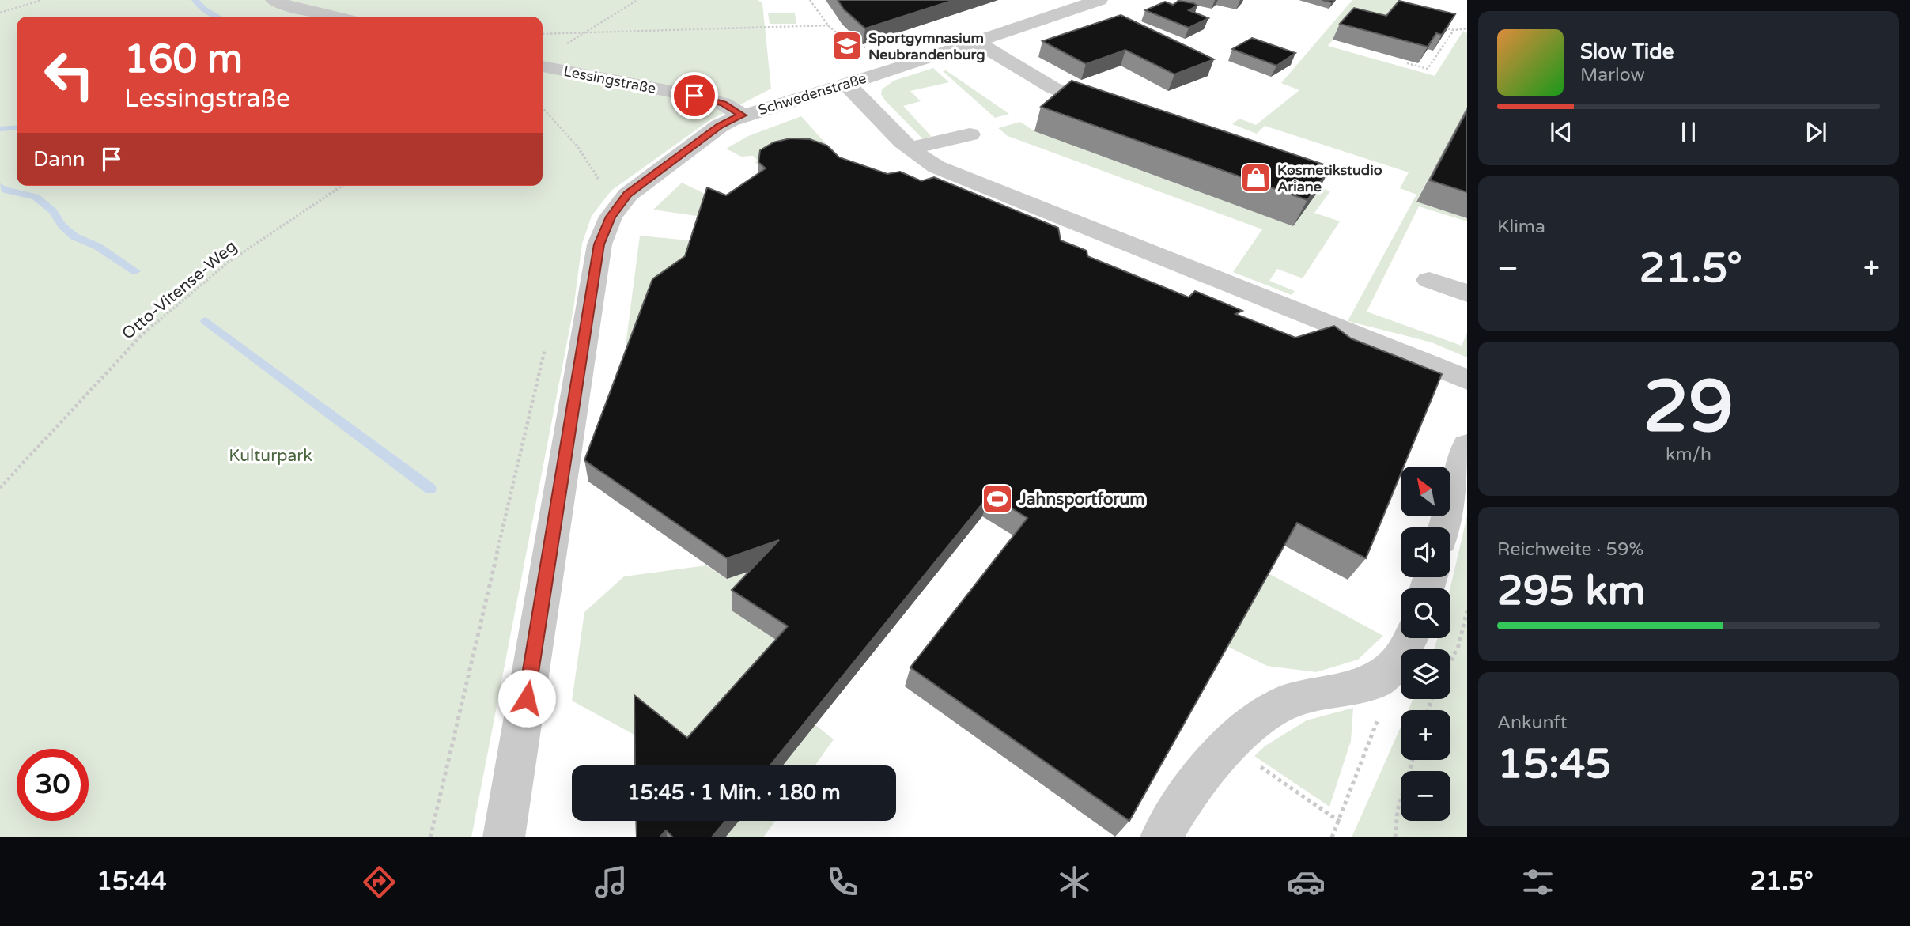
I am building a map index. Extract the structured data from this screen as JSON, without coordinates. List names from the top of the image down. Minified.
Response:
{"streets":{"street":["Lessingstraße","Schwedenstraße"],"path":["Otto-Vitense-Weg"]},"crossings":[["Lessingstraße","Schwedenstraße"]],"parks":["Kulturpark"],"places":{"school or university":["Sportgymnasium Neubrandenburg"],"shop":["Kosmetikstudio Ariane"],"sports":["Jahnsportforum"]},"north":"top left","page":{"turn":["160 m","Lessingstraße"],"song":["Slow Tide","Marlow"],"then":"Dann","tile":["Klima",["29","km/h"],["Reichweite · 59%","295 km"],["Ankunft","15:45"]],"heat":["−","21.5°","+"],"map_buttons":["+","−"],"limit":"30","trip":"15:45 · 1 Min. · 180 m","tabs":["15:44","21.5°"]}}
